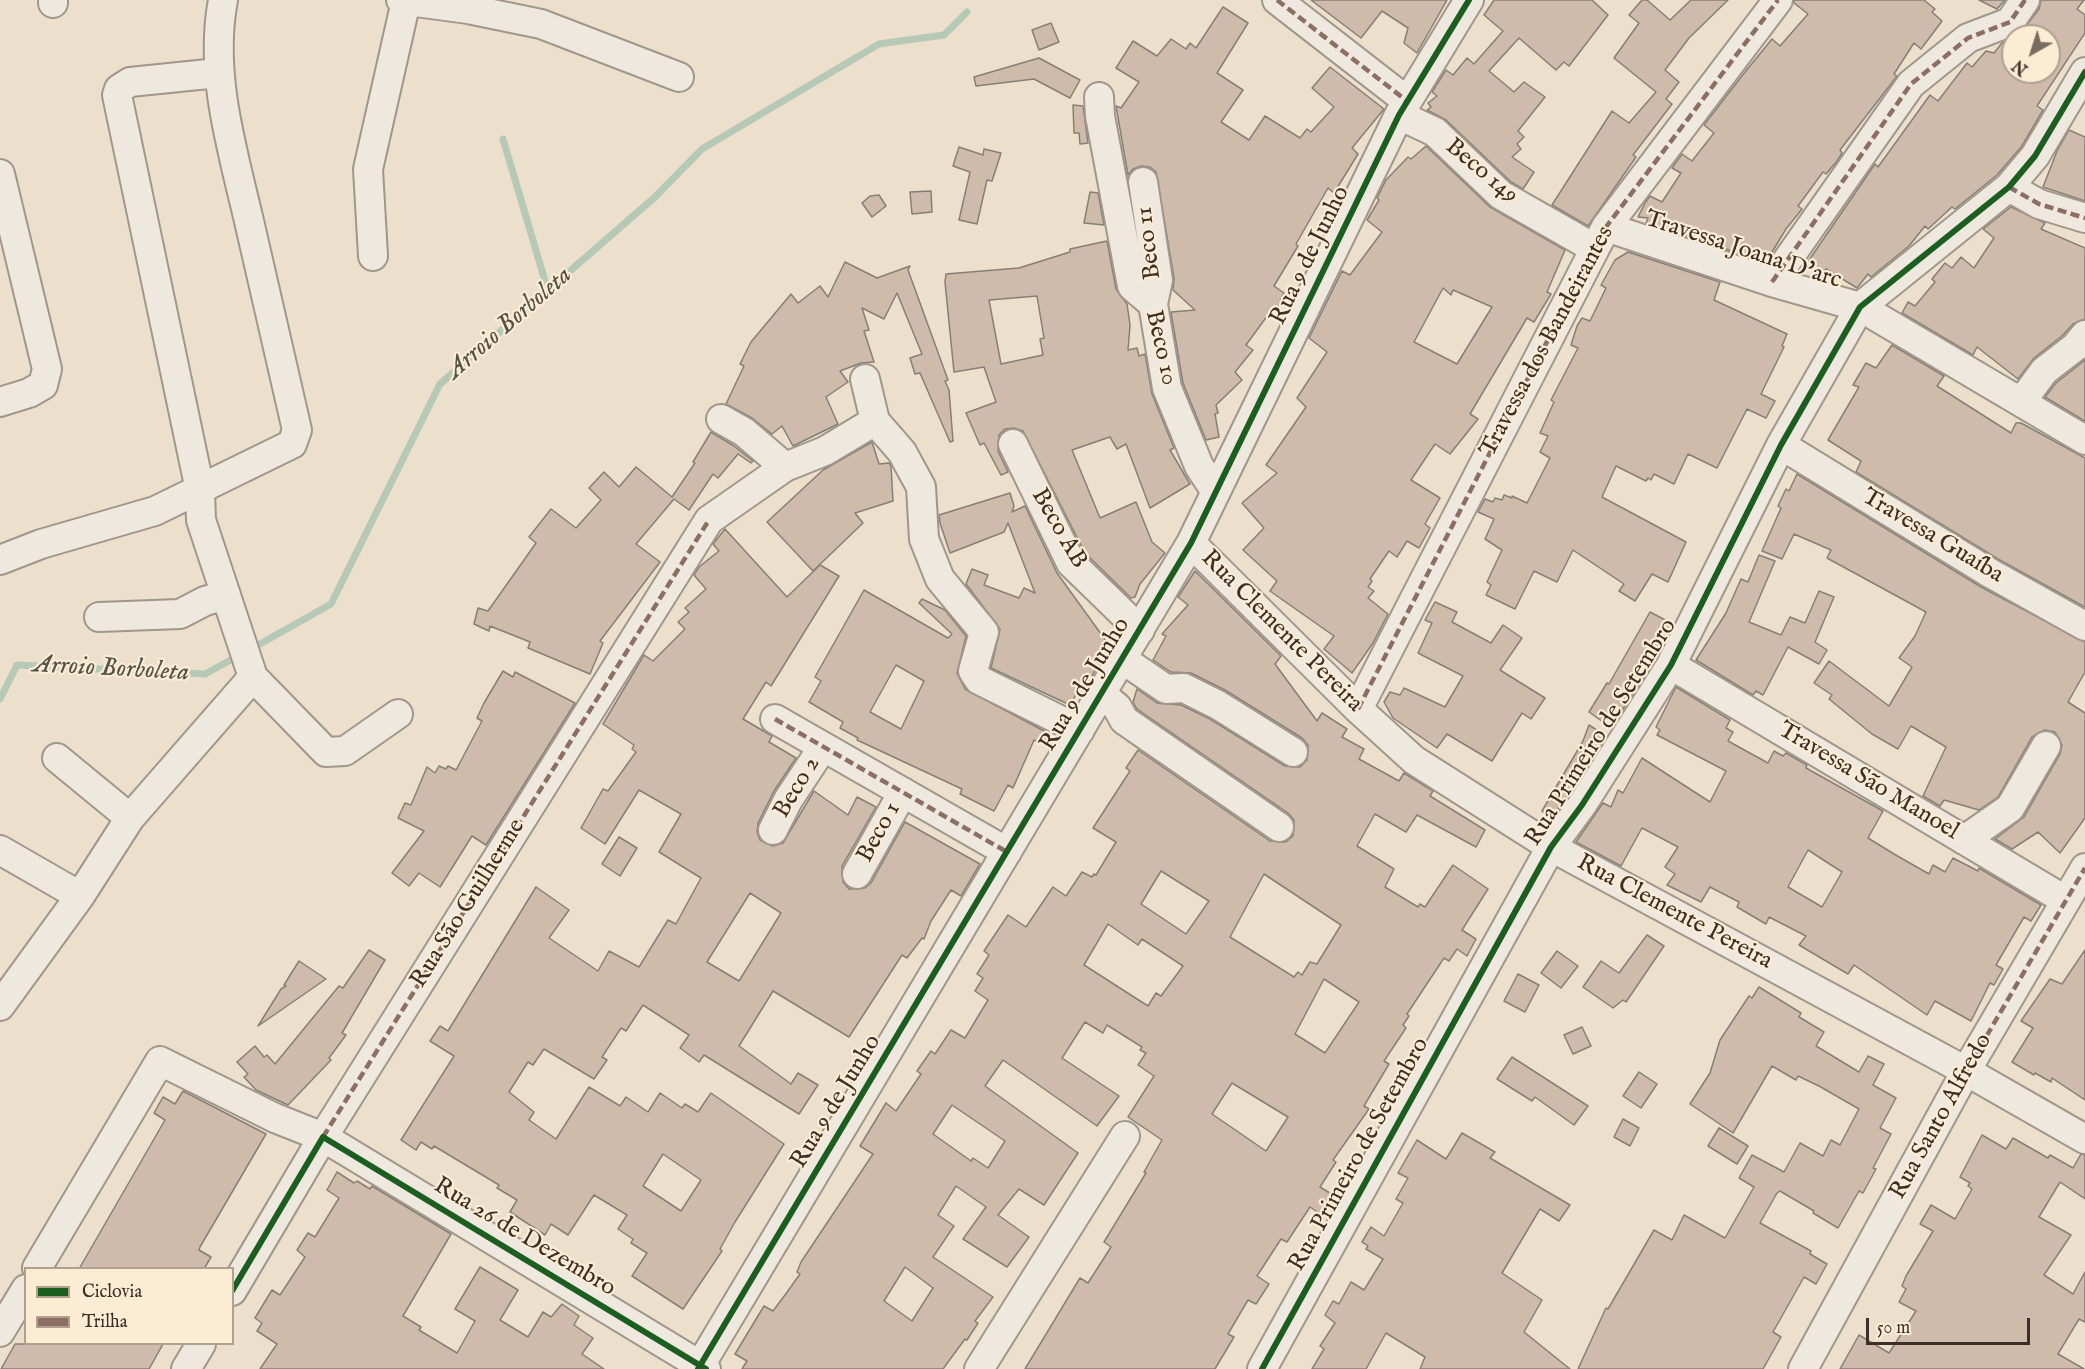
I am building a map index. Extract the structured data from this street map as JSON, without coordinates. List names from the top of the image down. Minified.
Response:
{"streets":{"street":["Beco 149","Beco 11","Travessa Joana D'arc","Rua 9 de Junho","Travessa dos Bandeirantes","Beco 10","Beco AB","Travessa Guaíba","Rua Clemente Pereira","Rua Primeiro de Setembro","Travessa São Manoel","Beco 2","Beco 1","Rua São Guilherme","Rua Santo Alfredo","Rua 26 de Dezembro"]},"crossings":[["Beco 149","Travessa Joana D'arc"],["Beco 149","Rua 9 de Junho"],["Beco 149","Travessa dos Bandeirantes"],["Beco 11","Beco 10"],["Travessa Joana D'arc","Travessa dos Bandeirantes"],["Travessa Joana D'arc","Rua Primeiro de Setembro"],["Rua 9 de Junho","Beco 10"],["Rua 9 de Junho","Beco AB"],["Rua 9 de Junho","Rua Clemente Pereira"],["Rua 9 de Junho","Rua 26 de Dezembro"],["Travessa dos Bandeirantes","Rua Clemente Pereira"],["Travessa Guaíba","Rua Primeiro de Setembro"],["Rua Clemente Pereira","Rua Primeiro de Setembro"],["Rua Clemente Pereira","Rua Santo Alfredo"],["Rua Primeiro de Setembro","Travessa São Manoel"],["Travessa São Manoel","Rua Santo Alfredo"],["Rua São Guilherme","Rua 26 de Dezembro"]],"water":["Arroio Borboleta"],"legend":["Ciclovia","Trilha"],"scale_bar":"50 m","north":"bottom left"}
